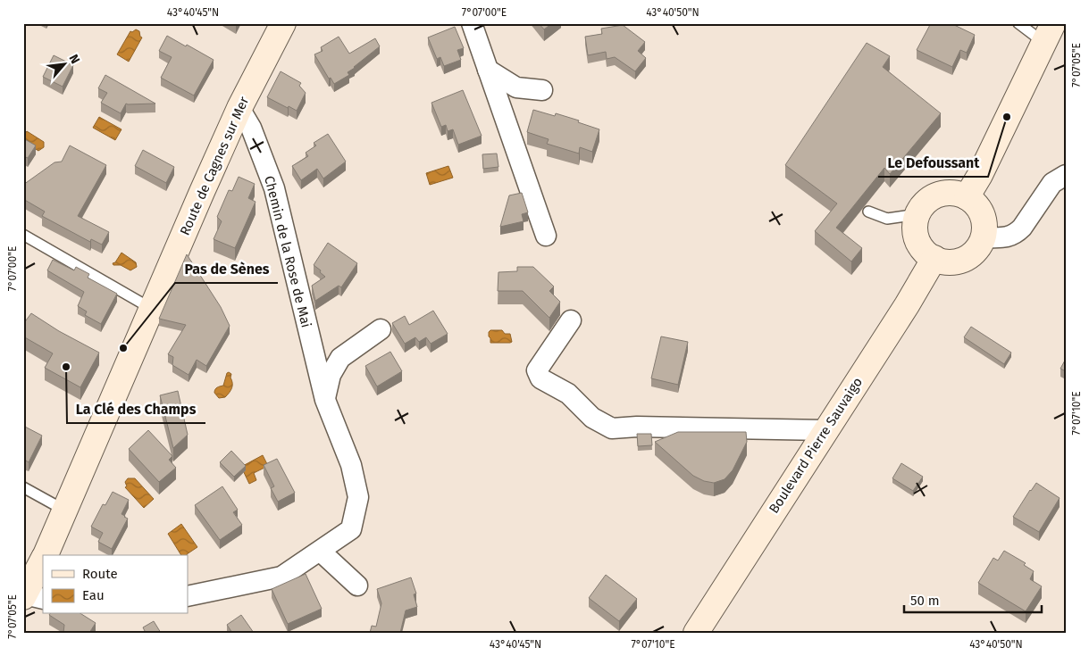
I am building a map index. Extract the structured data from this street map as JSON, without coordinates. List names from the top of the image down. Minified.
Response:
{"streets":{"main road":["Route de Cagnes sur Mer","Boulevard Pierre Sauvaigo"],"street":["Chemin de la Rose de Mai"]},"crossings":[["Route de Cagnes sur Mer","Chemin de la Rose de Mai"]],"places":["Le Defoussant","Pas de Sènes","La Clé des Champs"],"legend":["Route","Eau"],"scale_bar":"50 m","north":"top right","coordinates":["43°40'45\"N","7°07'00\"E","43°40'50\"N","7°07'05\"E","7°07'10\"E"]}
